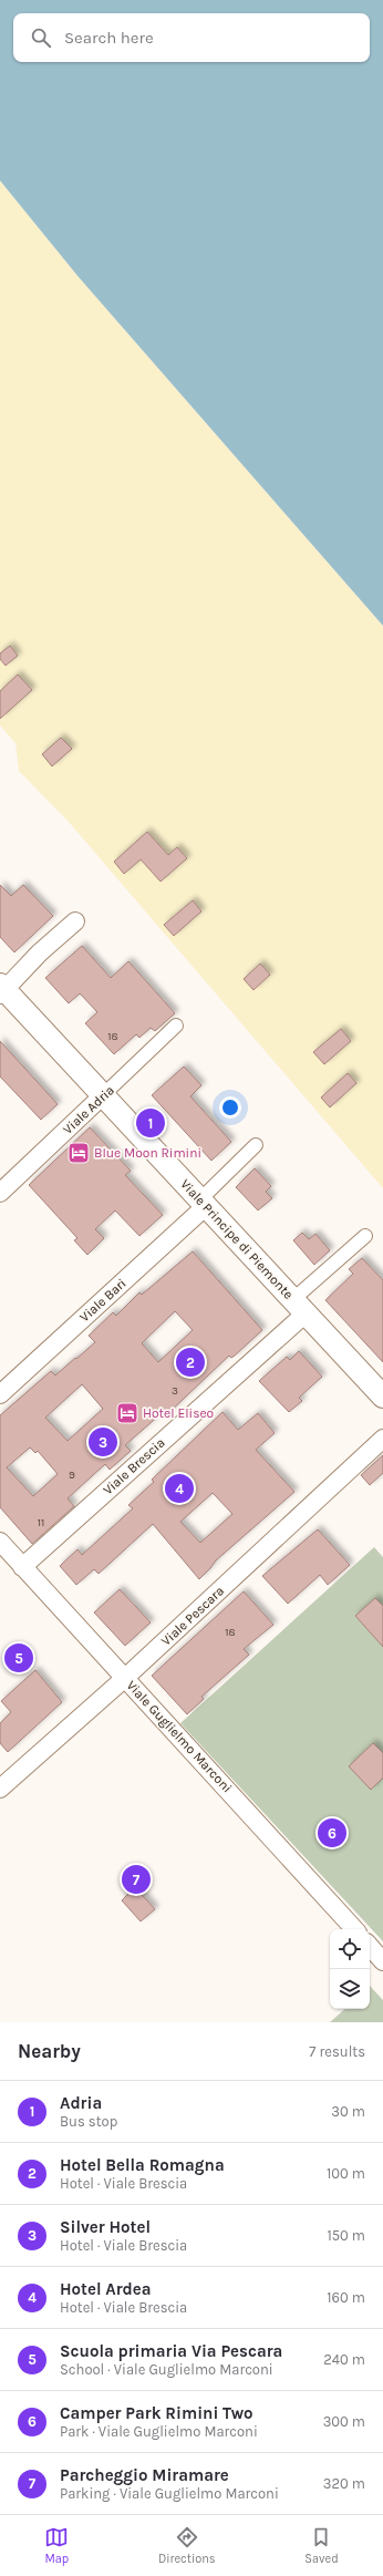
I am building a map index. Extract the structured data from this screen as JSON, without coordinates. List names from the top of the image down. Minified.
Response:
{"streets":{"street":["Viale Adria","Viale Principe di Piemonte","Viale Bari","Viale Brescia","Viale Pescara","Viale Guglielmo Marconi"]},"crossings":[["Viale Adria","Viale Principe di Piemonte"],["Viale Principe di Piemonte","Viale Bari"],["Viale Principe di Piemonte","Viale Brescia"],["Viale Brescia","Viale Guglielmo Marconi"],["Viale Pescara","Viale Guglielmo Marconi"]],"places":{"hotel":["Blue Moon Rimini","Hotel Eliseo"]},"house_numbers":["18","3","9","11","18"],"page":{"search":"Search here","pins":["1","2","3","4","5","6","7"],"heading":["Nearby","7 results"],"list":[{"mark":"1","name":"Adria","note":"Bus stop","value":"30 m"},{"mark":"2","name":"Hotel Bella Romagna","note":"Hotel · Viale Brescia","value":"100 m"},{"mark":"3","name":"Silver Hotel","note":"Hotel · Viale Brescia","value":"150 m"},{"mark":"4","name":"Hotel Ardea","note":"Hotel · Viale Brescia","value":"160 m"},{"mark":"5","name":"Scuola primaria Via Pescara","note":"School · Viale Guglielmo Marconi","value":"240 m"},{"mark":"6","name":"Camper Park Rimini Two","note":"Park · Viale Guglielmo Marconi","value":"300 m"},{"mark":"7","name":"Parcheggio Miramare","note":"Parking · Viale Guglielmo Marconi","value":"320 m"}],"nav":["Map","Directions","Saved"]}}
